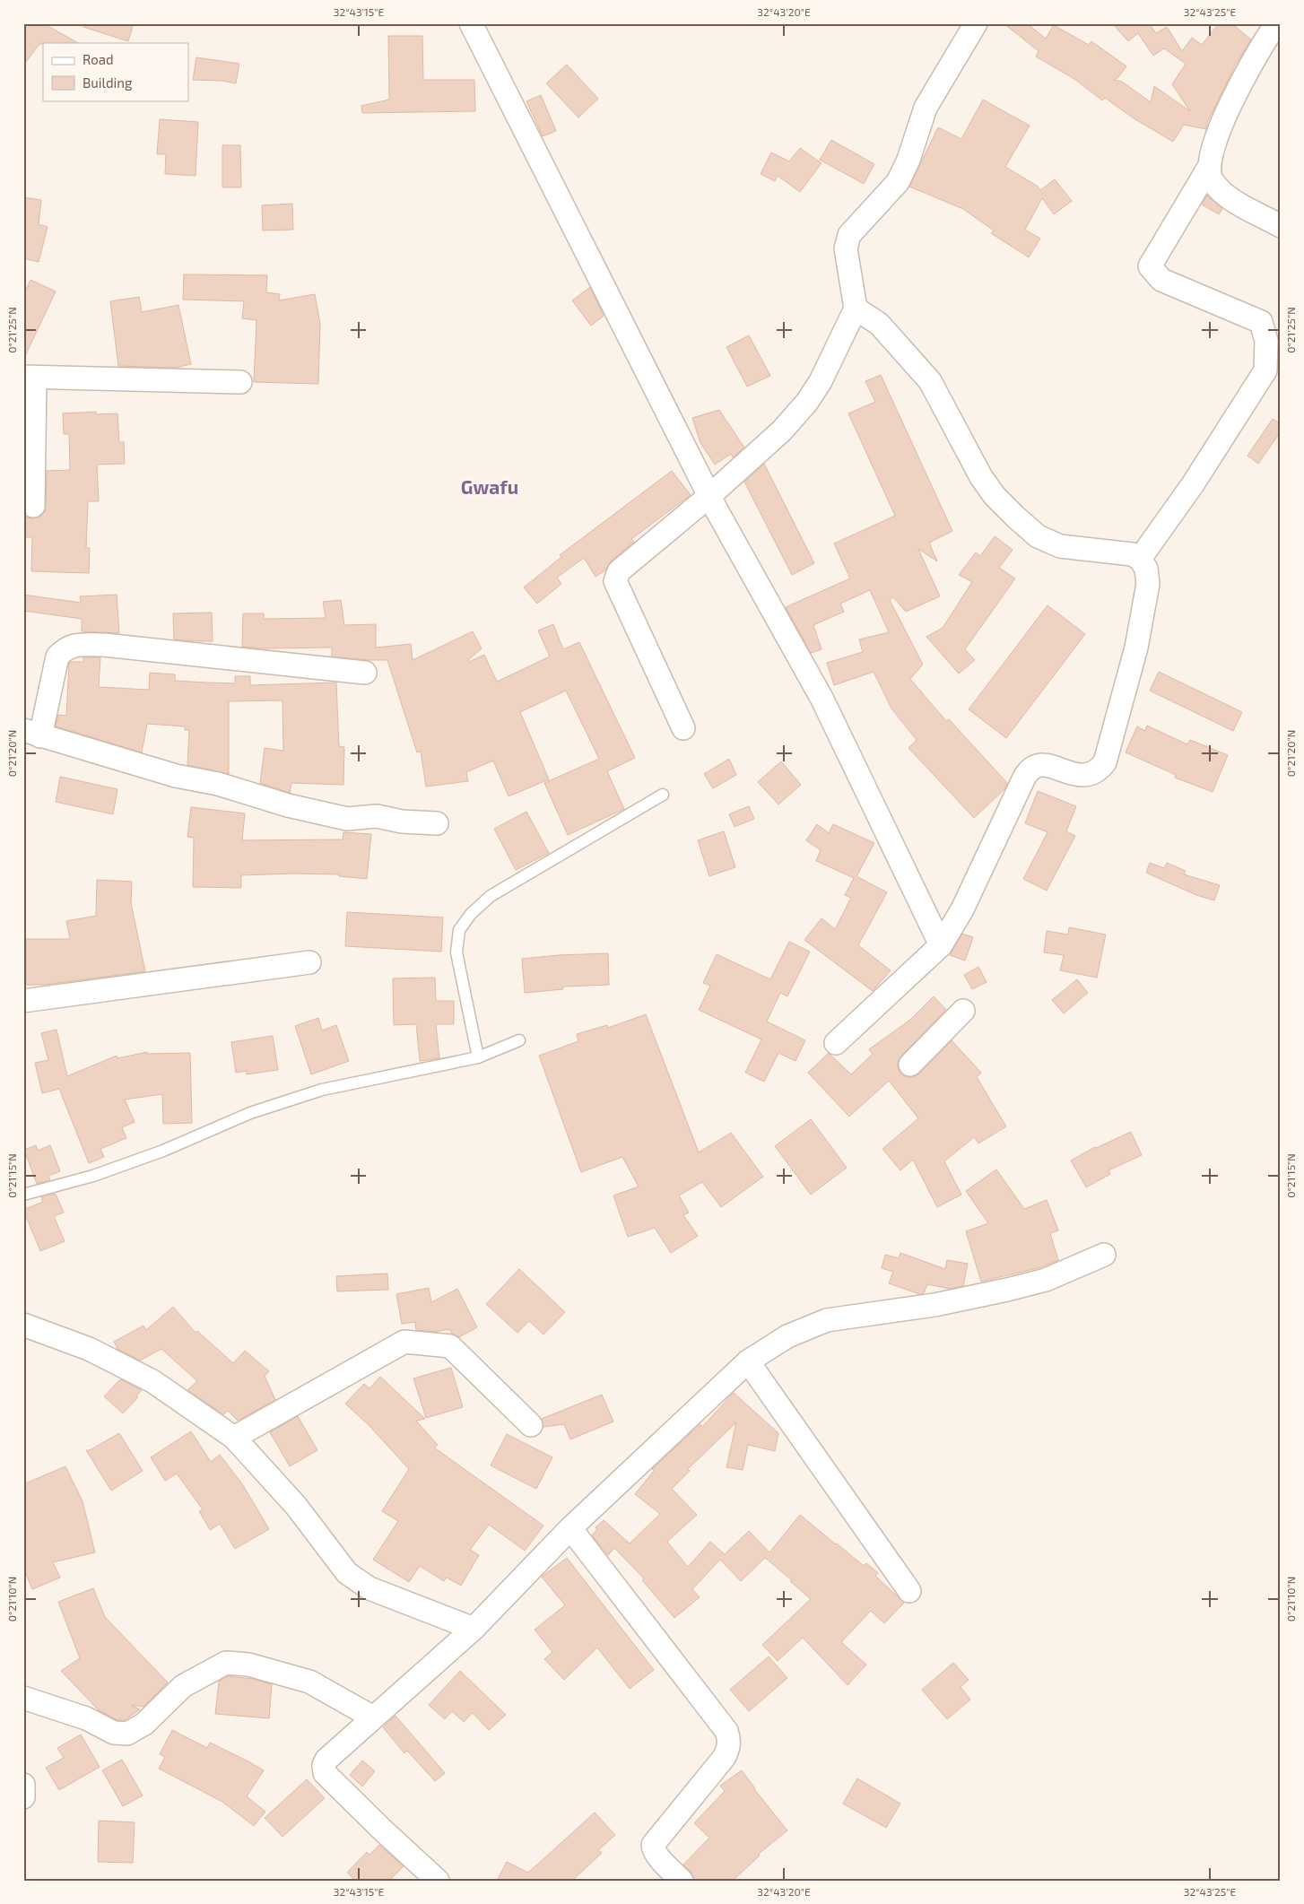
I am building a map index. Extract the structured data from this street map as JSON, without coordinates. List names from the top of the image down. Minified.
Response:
{"districts":["Gwafu"],"legend":["Road","Building"],"coordinates":["32°43'15\"E","32°43'20\"E","32°43'25\"E","0°21'25\"N","0°21'20\"N","0°21'15\"N","0°21'10\"N"]}
